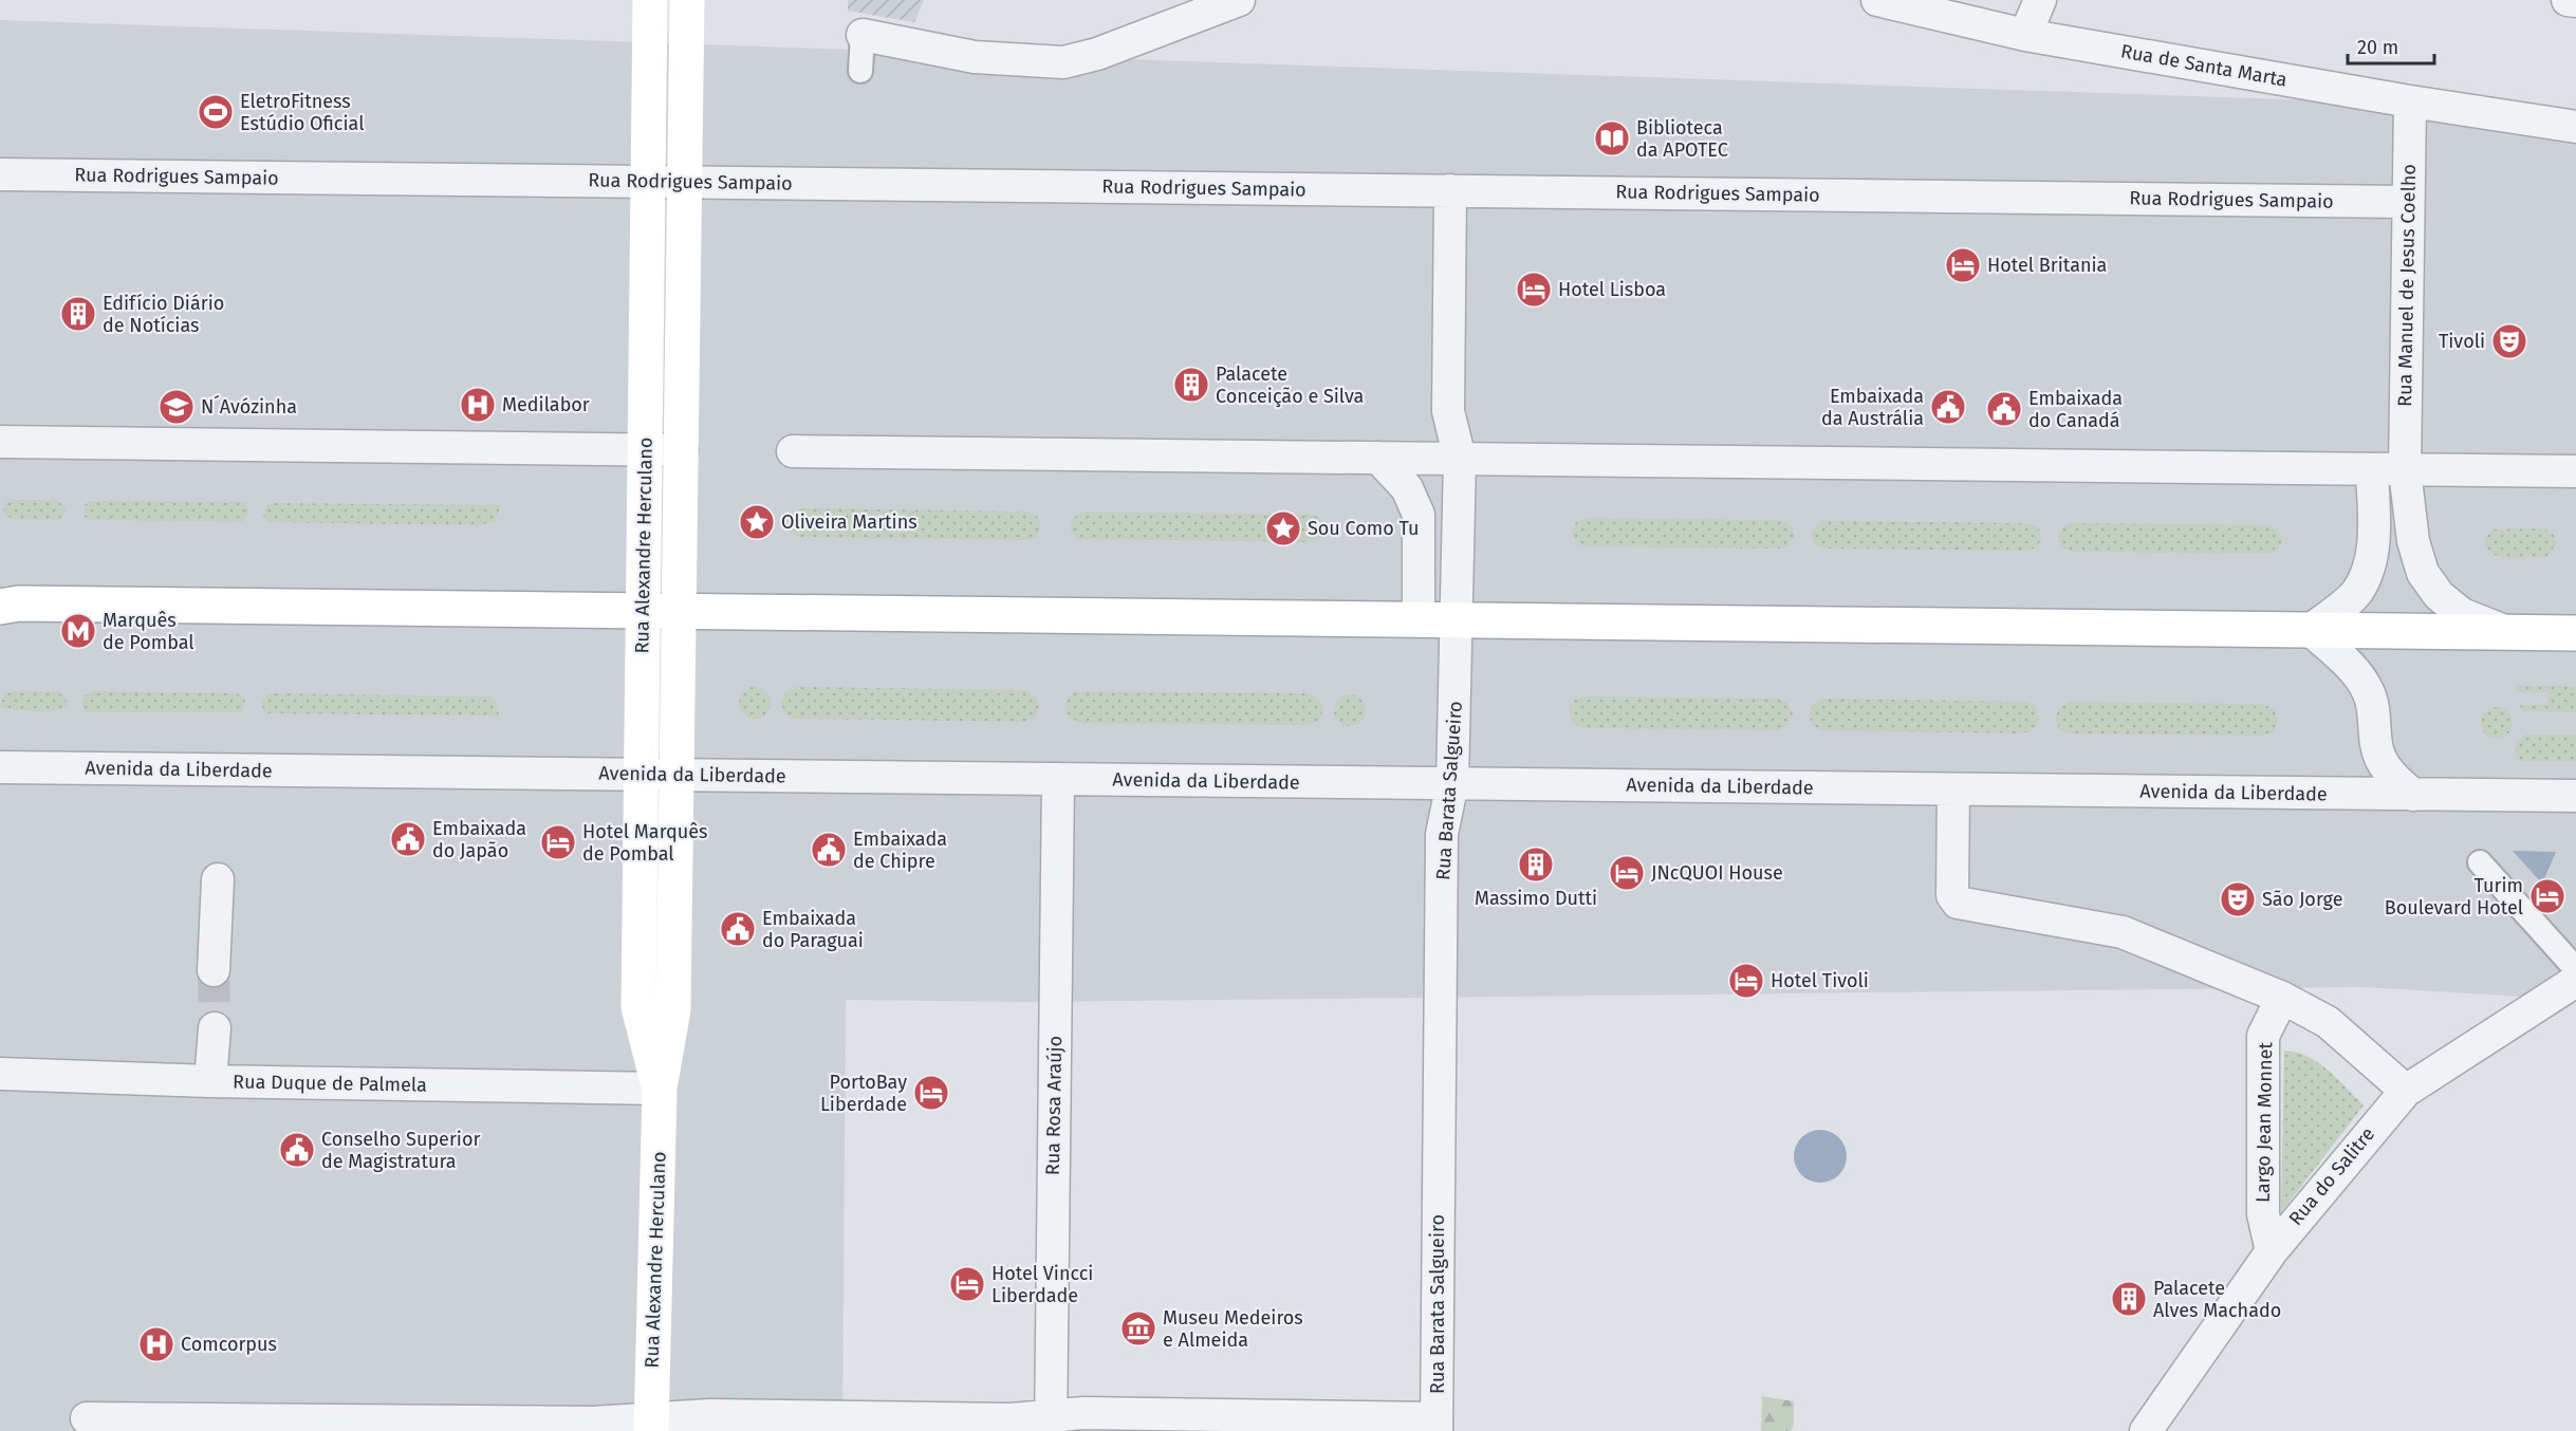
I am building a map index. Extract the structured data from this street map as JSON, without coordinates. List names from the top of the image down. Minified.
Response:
{"streets":{"main road":["Rua Alexandre Herculano"],"street":["Rua de Santa Marta","Rua Rodrigues Sampaio","Rua Manuel de Jesus Coelho","Avenida da Liberdade","Rua Barata Salgueiro","Rua Duque de Palmela","Rua Rosa Araújo","Largo Jean Monnet","Rua do Salitre"]},"crossings":[["Rua de Santa Marta","Rua Manuel de Jesus Coelho"],["Rua Rodrigues Sampaio","Rua Manuel de Jesus Coelho"],["Rua Rodrigues Sampaio","Rua Alexandre Herculano"],["Rua Rodrigues Sampaio","Rua Barata Salgueiro"],["Rua Alexandre Herculano","Avenida da Liberdade"],["Rua Alexandre Herculano","Rua Duque de Palmela"],["Avenida da Liberdade","Rua Barata Salgueiro"],["Avenida da Liberdade","Rua Rosa Araújo"],["Largo Jean Monnet","Rua do Salitre"]],"places":{"sports":["EletroFitness Estúdio Oficial"],"library":["Biblioteca da APOTEC"],"hotel":["Hotel Britania","Hotel Lisboa","Hotel Marquês de Pombal","JNcQUOI House","Turim Boulevard Hotel","Hotel Tivoli","PortoBay Liberdade","Hotel Vincci Liberdade"],"building":["Edifício Diário de Notícias","Palacete Conceição e Silva","Massimo Dutti","Palacete Alves Machado"],"theatre":["Tivoli","São Jorge"],"hospital":["Medilabor","Comcorpus"],"school or university":["N´Avózinha"],"public building":["Embaixada da Austrália","Embaixada do Canadá","Embaixada do Japão","Embaixada de Chipre","Embaixada do Paraguai","Conselho Superior de Magistratura"],"place":["Oliveira Martins","Sou Como Tu"],"metro station":["Marquês de Pombal"],"museum":["Museu Medeiros e Almeida"]},"scale_bar":"20 m"}
